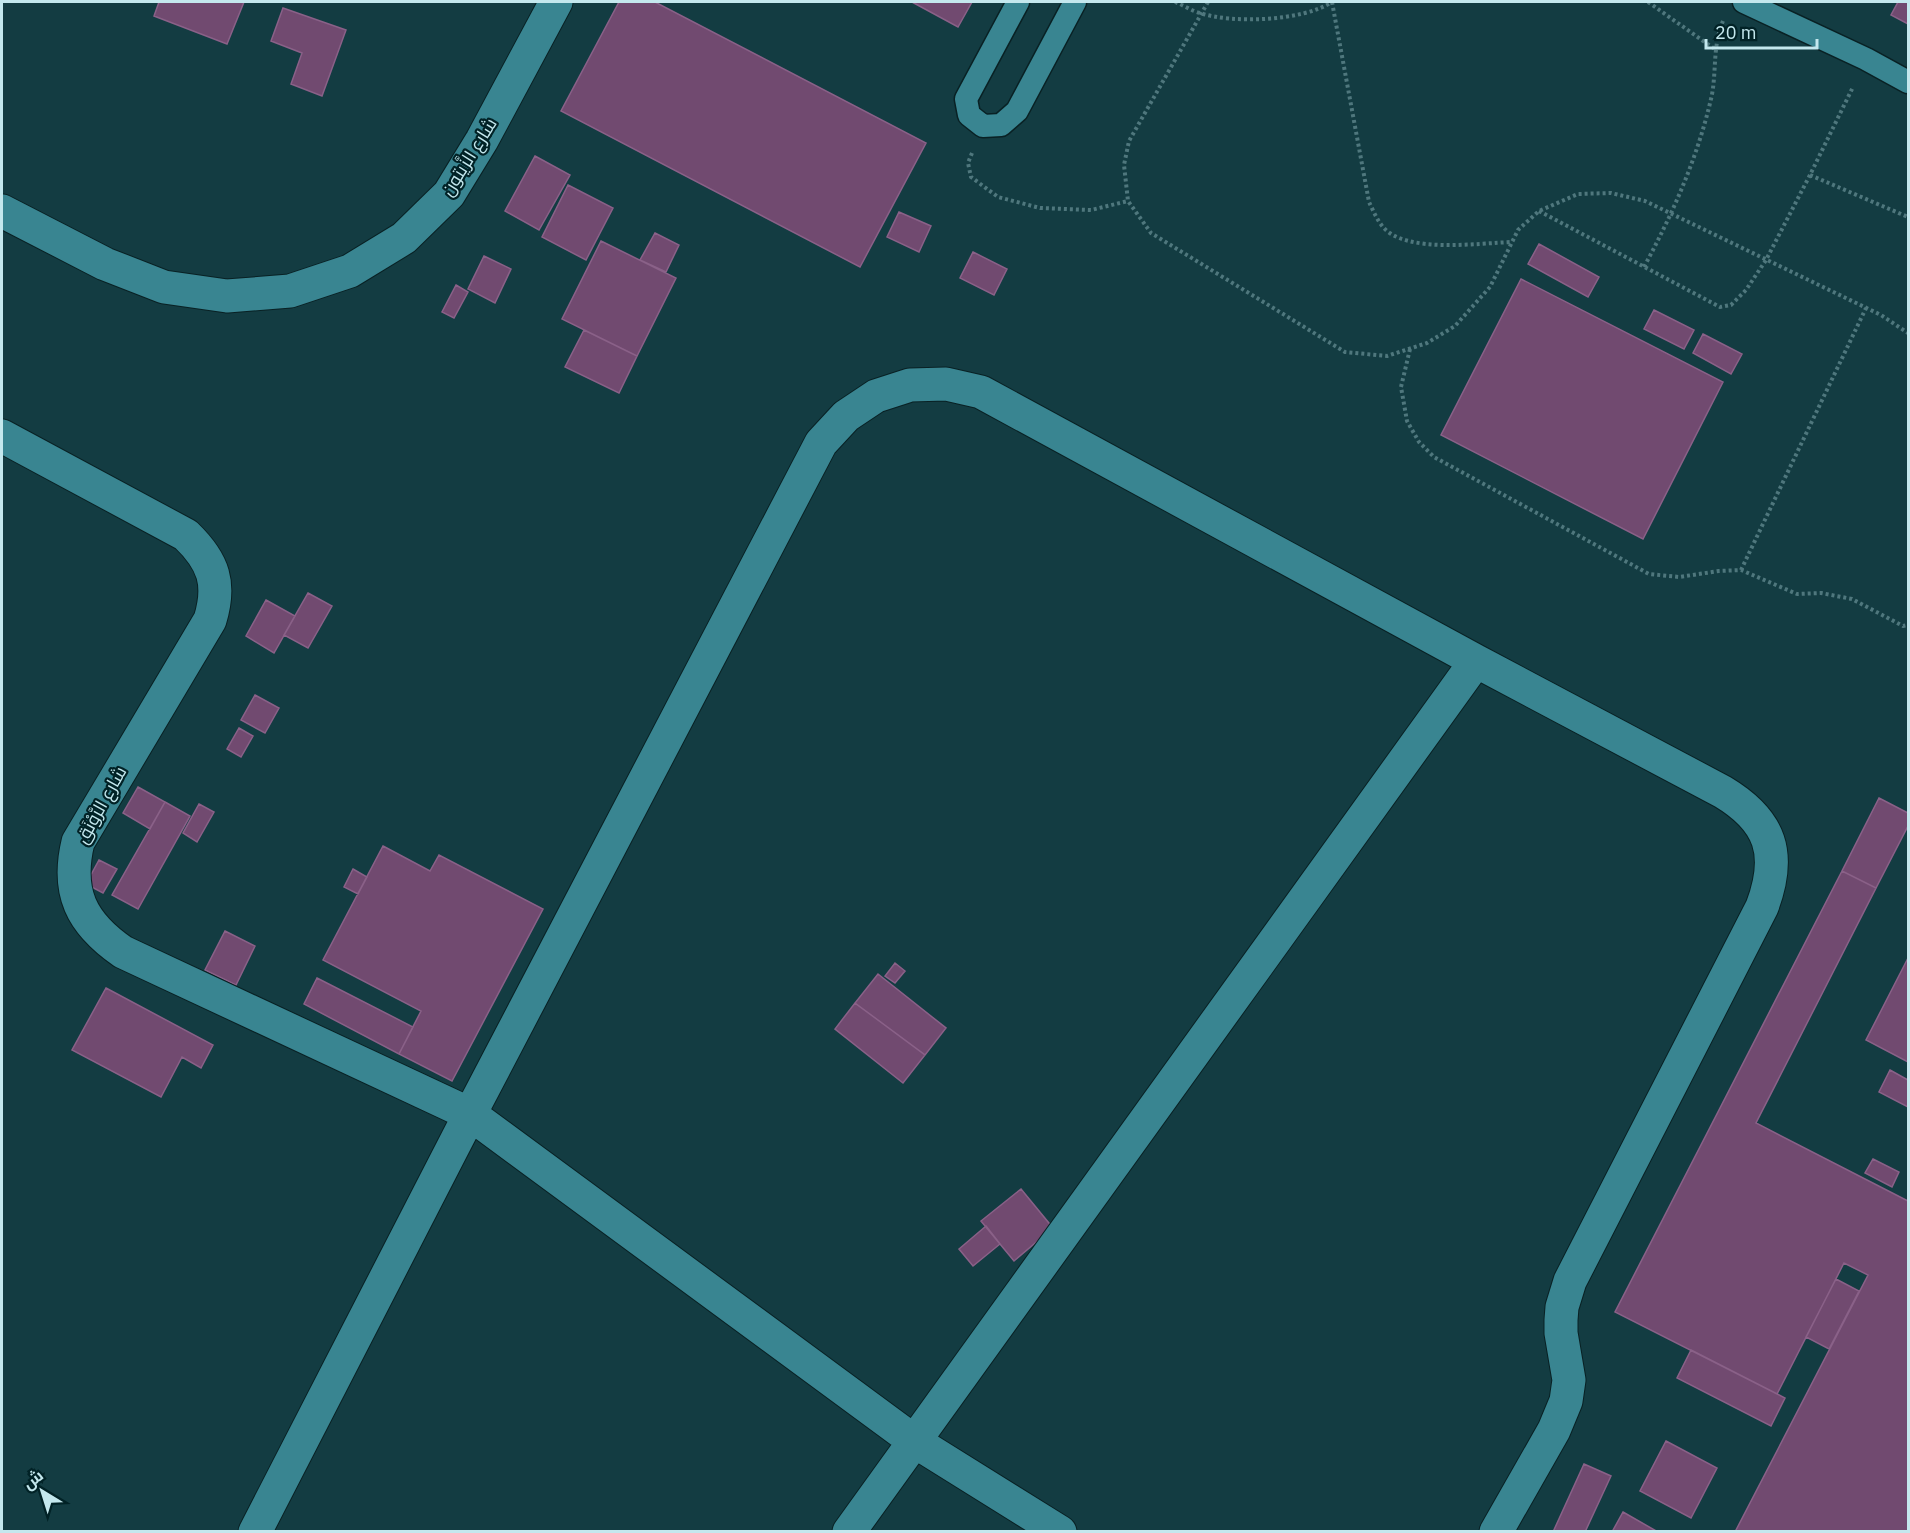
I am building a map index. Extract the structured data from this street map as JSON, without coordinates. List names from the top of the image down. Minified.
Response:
{"streets":{"street":["شارع الزَّيتون","شارع الرَّوْنَق"]},"scale_bar":"20 m","north":"top left"}
